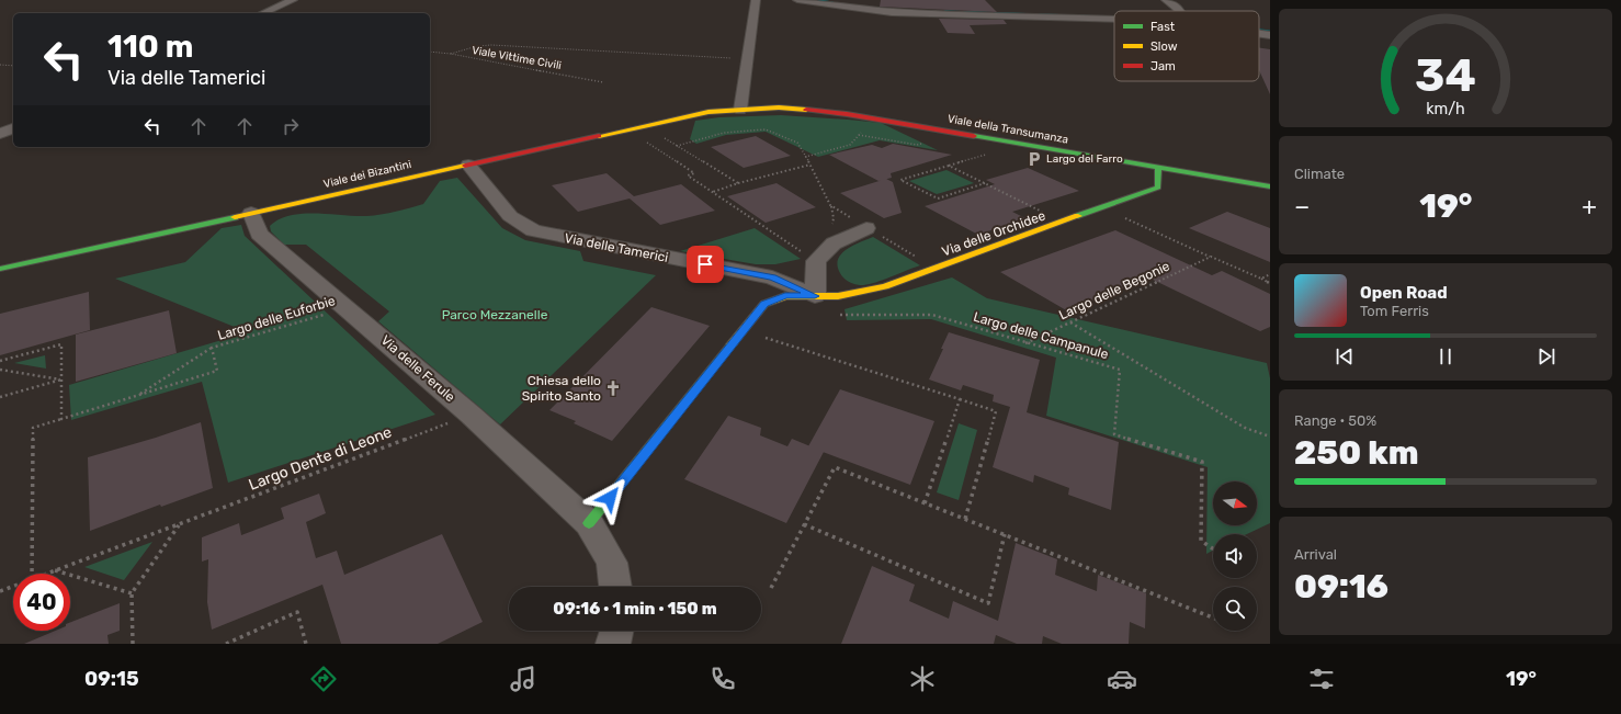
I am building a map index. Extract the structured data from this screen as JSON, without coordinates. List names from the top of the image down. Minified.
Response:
{"streets":{"street":["Viale della Transumanza","Viale dei Bizantini","Via delle Orchidee","Via delle Tamerici","Via delle Ferule"],"path":["Viale Vittime Civili","Largo delle Begonie","Largo delle Euforbie","Largo delle Campanule","Largo Dente di Leone"]},"crossings":[["Viale della Transumanza","Viale dei Bizantini"],["Viale della Transumanza","Via delle Orchidee"],["Viale dei Bizantini","Via delle Tamerici"],["Viale dei Bizantini","Via delle Ferule"],["Via delle Orchidee","Via delle Tamerici"],["Via delle Orchidee","Largo delle Begonie"],["Via delle Orchidee","Via delle Ferule"],["Largo delle Begonie","Largo delle Campanule"],["Largo delle Euforbie","Via delle Ferule"],["Via delle Ferule","Largo Dente di Leone"]],"parks":["Parco Mezzanelle"],"places":{"parking":["Largo del Farro"],"church":["Chiesa dello Spirito Santo"]},"legend":["Fast","Slow","Jam"],"north":"right","page":{"turn":["110 m","Via delle Tamerici"],"tile":["Climate",["Range · 50%","250 km"],["Arrival","09:16"]],"heat":["−","19°","+"],"song":["Open Road","Tom Ferris"],"limit":"40","trip":"09:16 · 1 min · 150 m","tabs":["09:15","19°"],"gauge":["34","km/h"]}}
